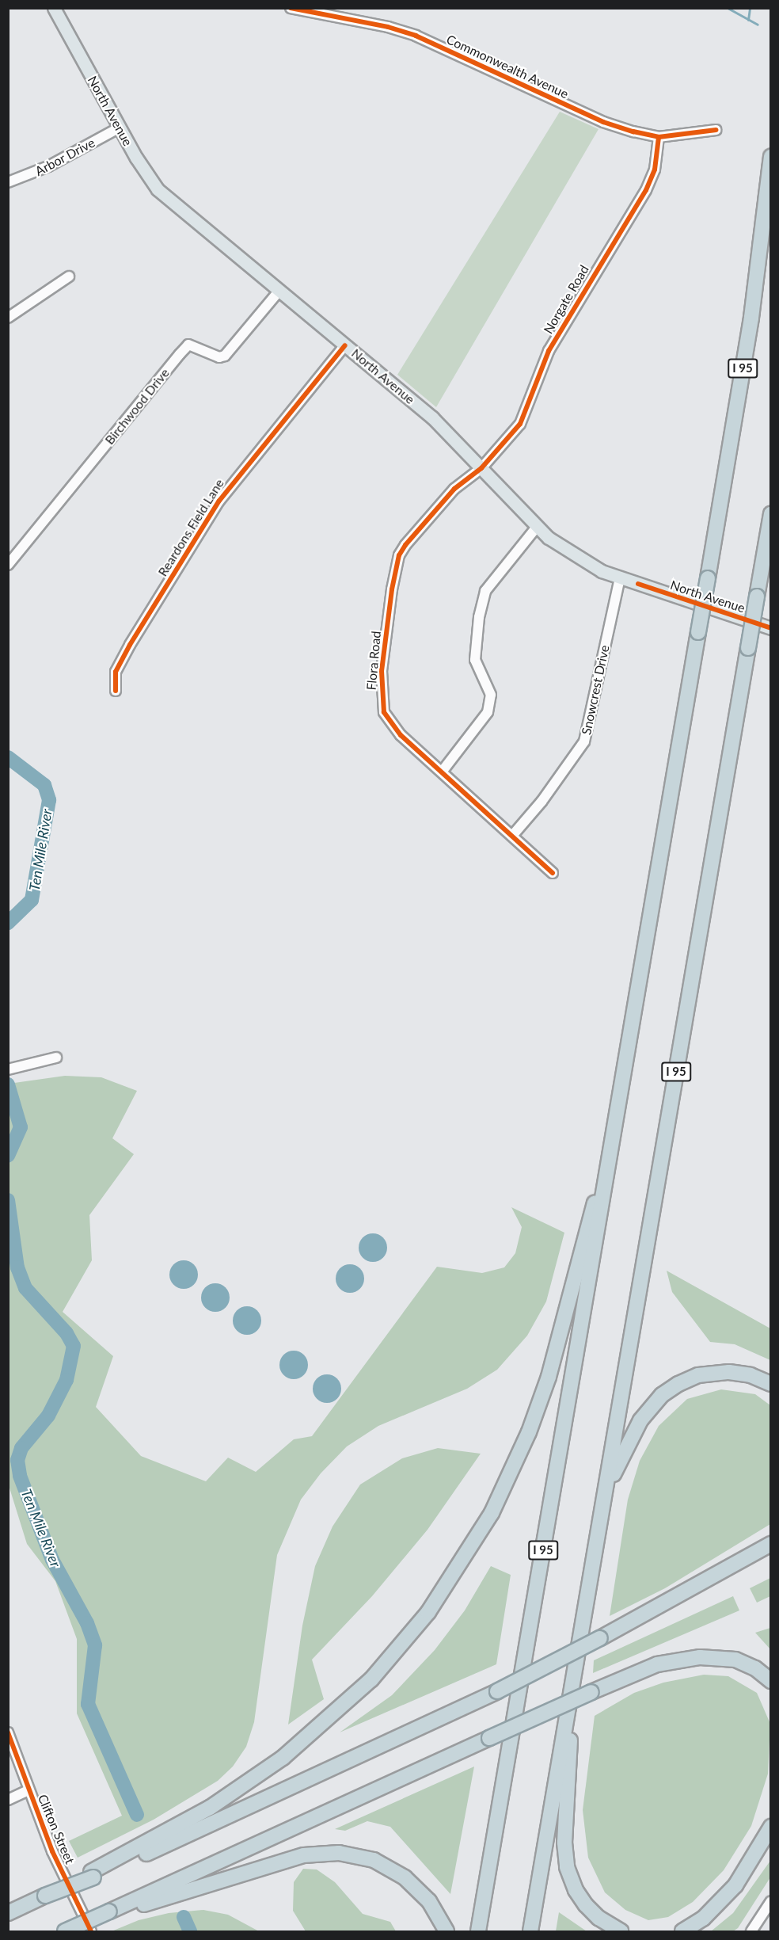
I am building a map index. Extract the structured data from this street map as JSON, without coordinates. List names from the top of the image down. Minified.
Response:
{"streets":{"highway":["I 95"],"main road":["North Avenue"],"street":["Commonwealth Avenue","Arbor Drive","Norgate Road","Birchwood Drive","Reardons Field Lane","Flora Road","Snowcrest Drive","Clifton Street"]},"crossings":[["Commonwealth Avenue","Norgate Road"],["North Avenue","Arbor Drive"],["North Avenue","Norgate Road"],["North Avenue","Birchwood Drive"],["North Avenue","Reardons Field Lane"],["North Avenue","Flora Road"],["North Avenue","Snowcrest Drive"],["Norgate Road","Flora Road"],["Flora Road","Snowcrest Drive"]],"water":["Ten Mile River"]}
